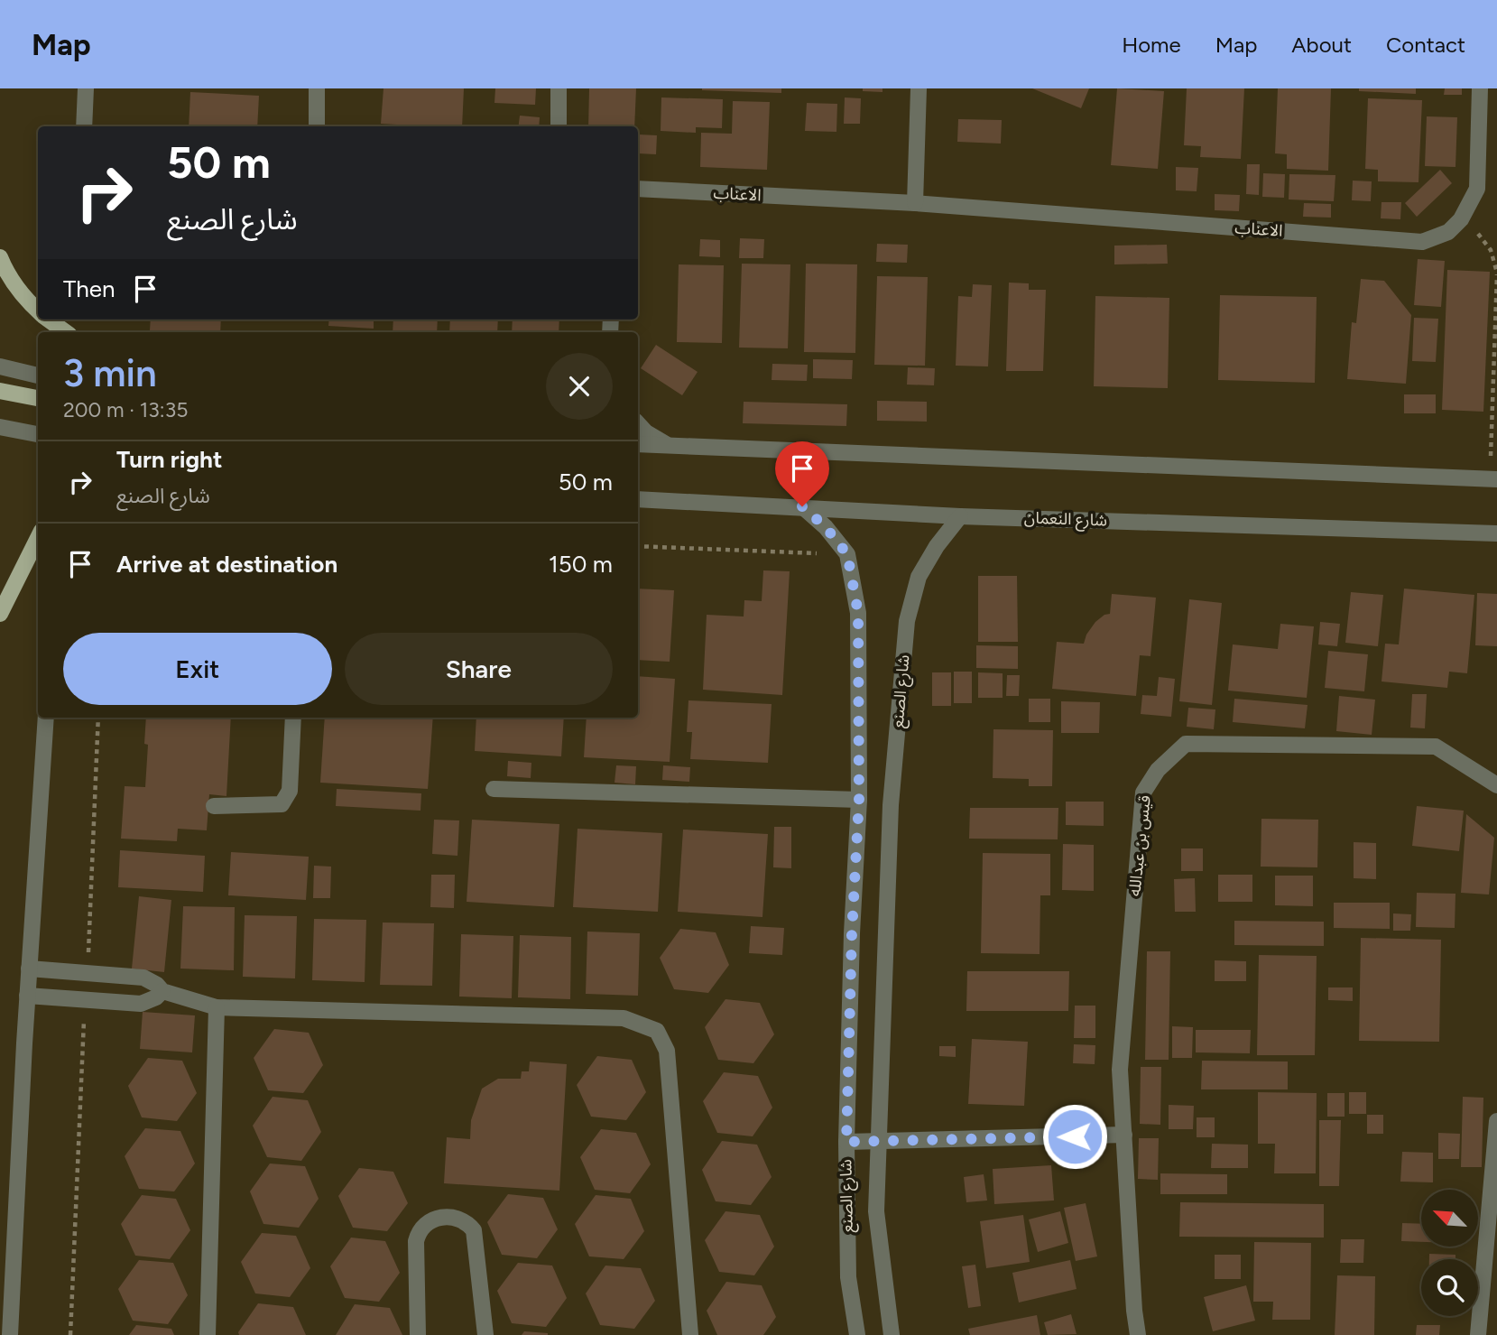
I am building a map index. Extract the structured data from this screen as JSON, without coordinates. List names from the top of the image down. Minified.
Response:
{"streets":{"street":["الاعناب","شارع النعمان","شارع الصنع","قيس بن عبدالله"]},"crossings":[["شارع النعمان","شارع الصنع"]],"north":"top left","page":{"header":"Map","nav":["Home","Map","About","Contact"],"turn":["50 m","شارع الصنع"],"then":"Then","heading":["3 min","200 m · 13:35"],"list":[{"name":"Turn right","note":"شارع الصنع","value":"50 m"},{"name":"Arrive at destination","value":"150 m"}],"buttons":["Exit","Share"]}}
